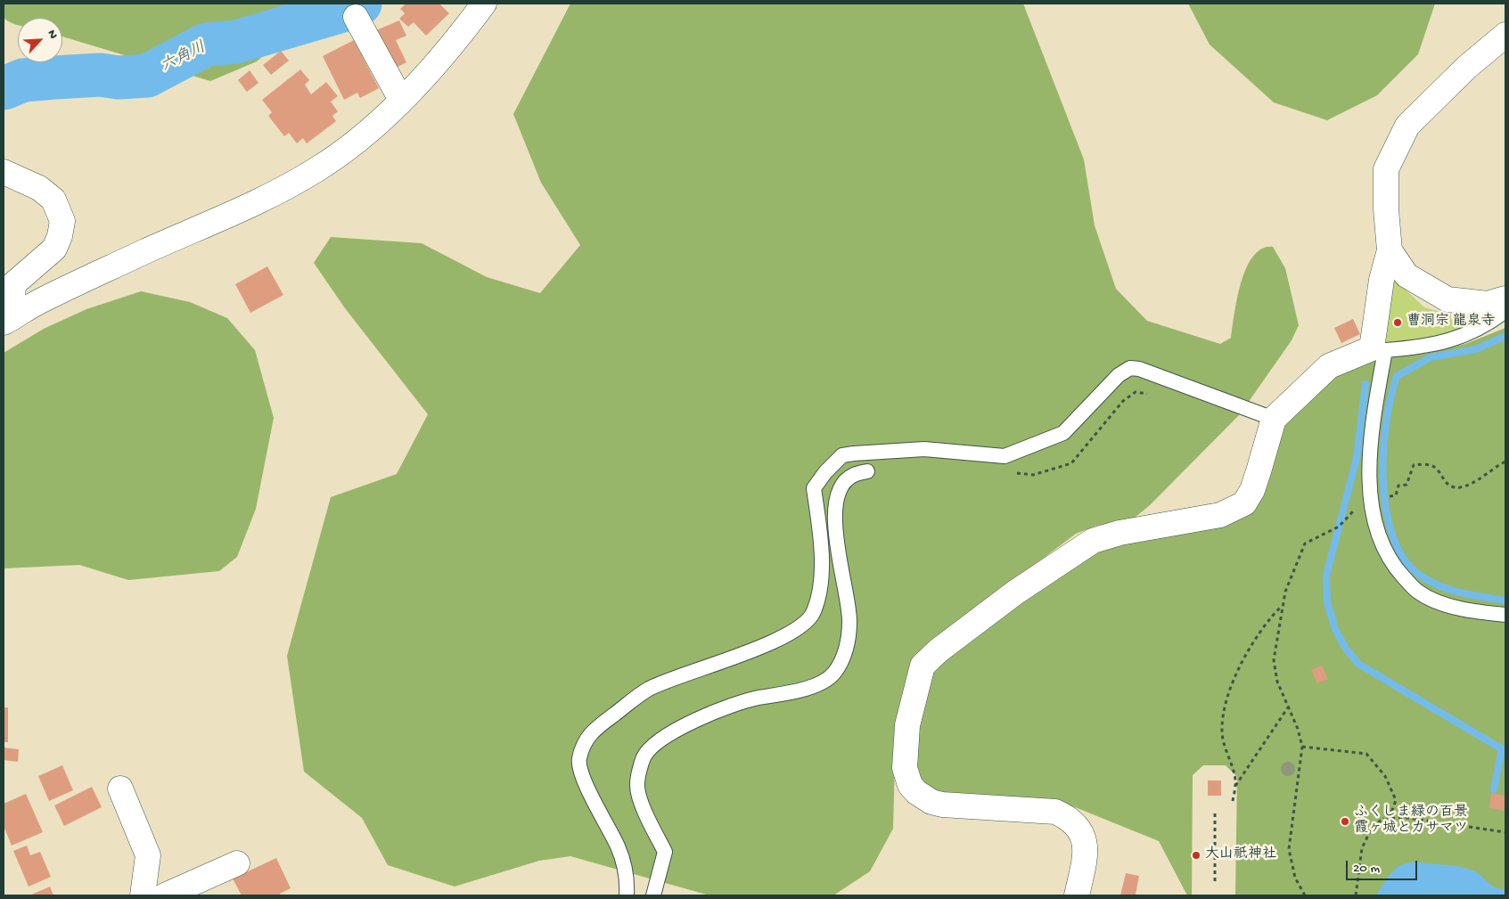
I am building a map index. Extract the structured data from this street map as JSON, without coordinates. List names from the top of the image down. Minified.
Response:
{"water":["六角川"],"places":["曹洞宗 龍泉寺","ふくしま緑の百景 霞ヶ城とカサマツ","大山祇神社"],"scale_bar":"20 m","north":"top right"}
